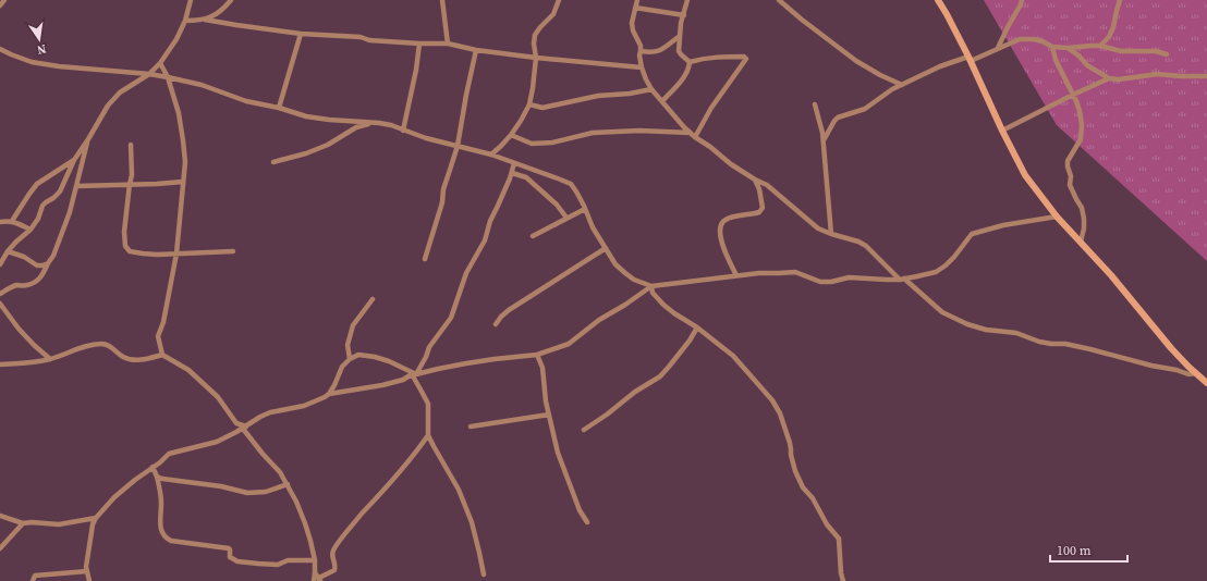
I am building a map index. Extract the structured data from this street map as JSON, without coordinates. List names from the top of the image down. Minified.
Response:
{"scale_bar":"100 m","north":"bottom"}
